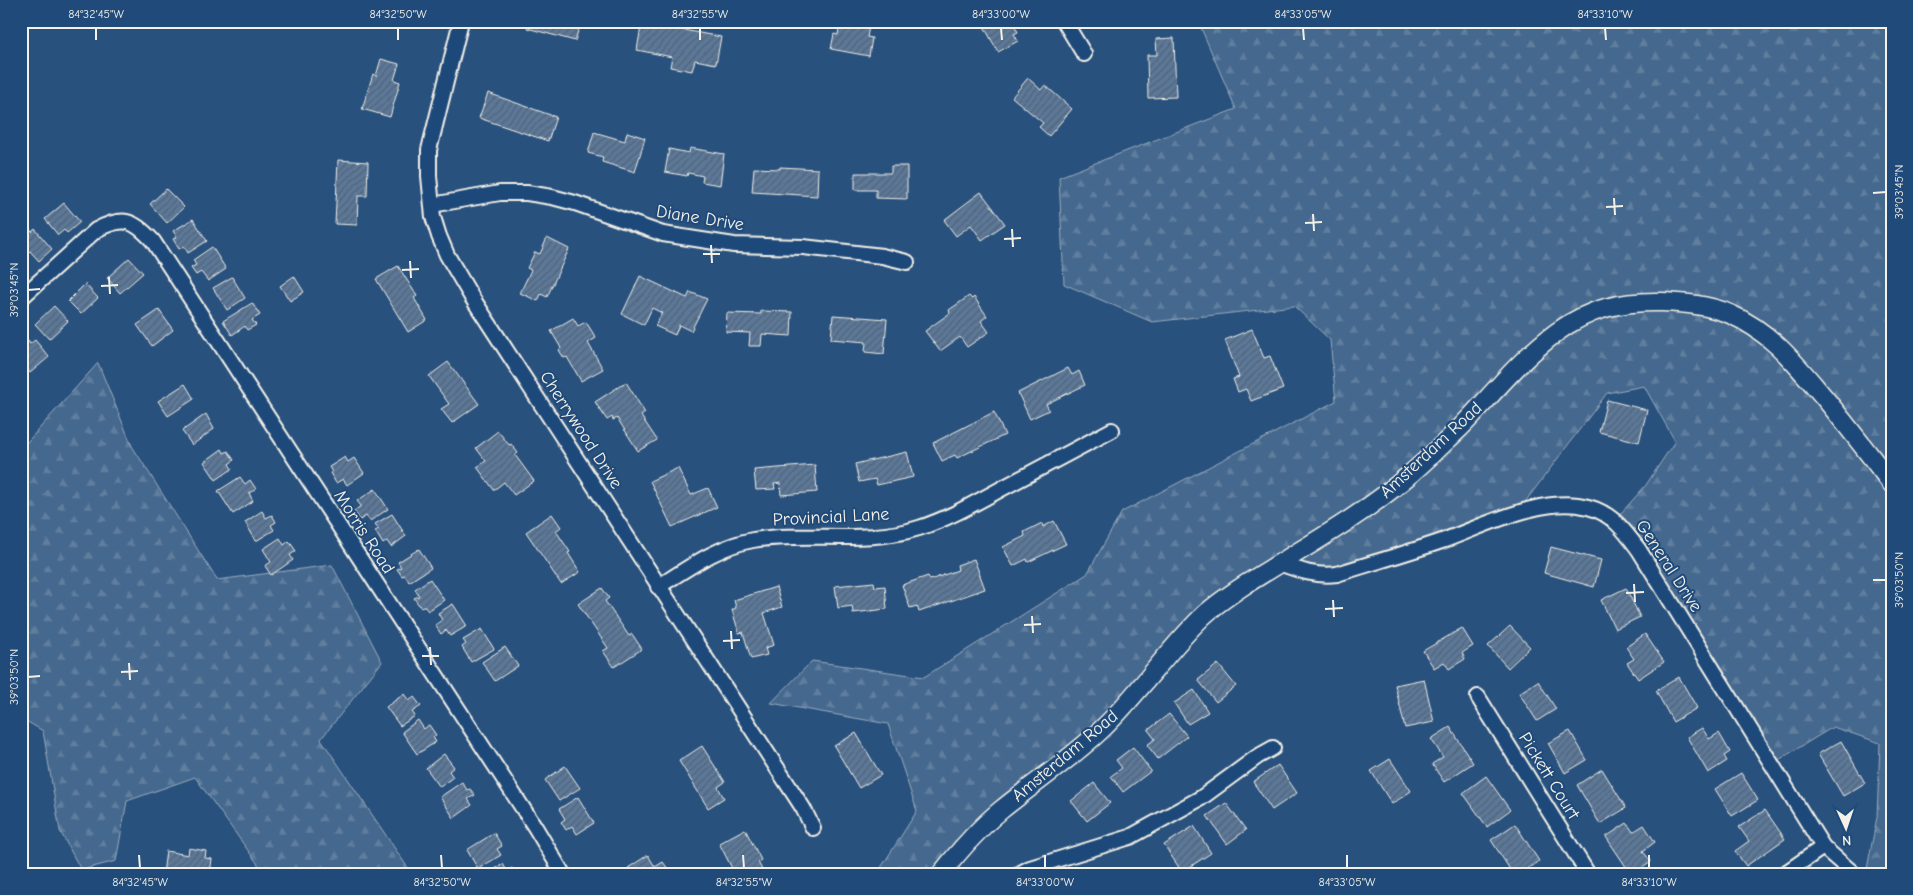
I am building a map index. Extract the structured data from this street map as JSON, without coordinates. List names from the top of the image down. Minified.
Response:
{"streets":{"street":["Diane Drive","Cherrywood Drive","Amsterdam Road","Provincial Lane","Morris Road","General Drive","Pickett Court"]},"crossings":[["Diane Drive","Cherrywood Drive"],["Cherrywood Drive","Provincial Lane"],["Amsterdam Road","General Drive"]],"north":"bottom","coordinates":["84°32'45\"W","84°32'50\"W","84°32'55\"W","84°33'00\"W","84°33'05\"W","84°33'10\"W","39°03'45\"N","39°03'50\"N"]}
